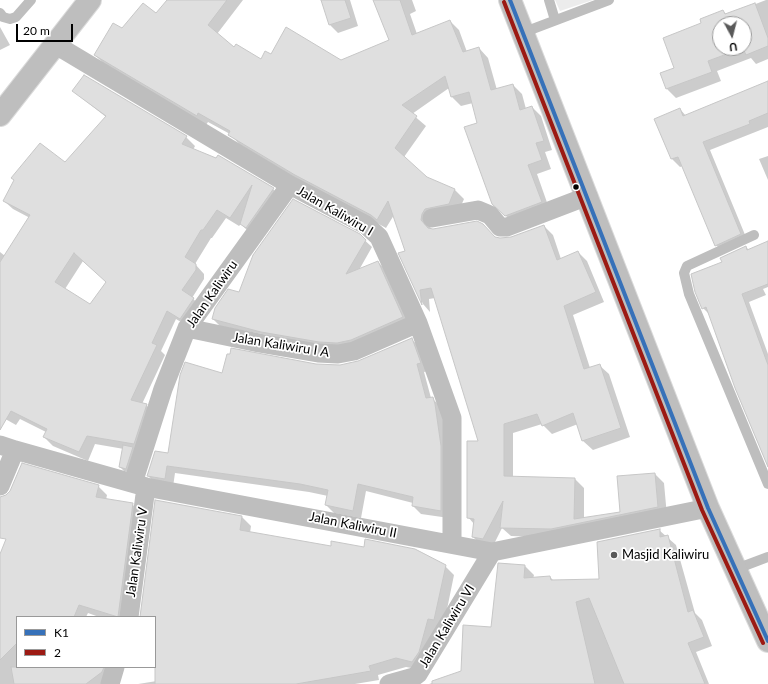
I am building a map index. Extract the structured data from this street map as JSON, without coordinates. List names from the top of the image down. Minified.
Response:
{"streets":{"street":["Jalan Kaliwiru I","Jalan Kaliwiru","Jalan Kaliwiru I A","Jalan Kaliwiru II","Jalan Kaliwiru V","Jalan Kaliwiru VI"]},"crossings":[["Jalan Kaliwiru I","Jalan Kaliwiru"],["Jalan Kaliwiru I","Jalan Kaliwiru I A"],["Jalan Kaliwiru I","Jalan Kaliwiru II"],["Jalan Kaliwiru","Jalan Kaliwiru I A"],["Jalan Kaliwiru","Jalan Kaliwiru II"],["Jalan Kaliwiru","Jalan Kaliwiru V"],["Jalan Kaliwiru II","Jalan Kaliwiru V"],["Jalan Kaliwiru II","Jalan Kaliwiru VI"]],"places":["Masjid Kaliwiru"],"lines":["transit line K1","transit line 2"],"legend":["K1","2"],"scale_bar":"20 m","north":"bottom"}
